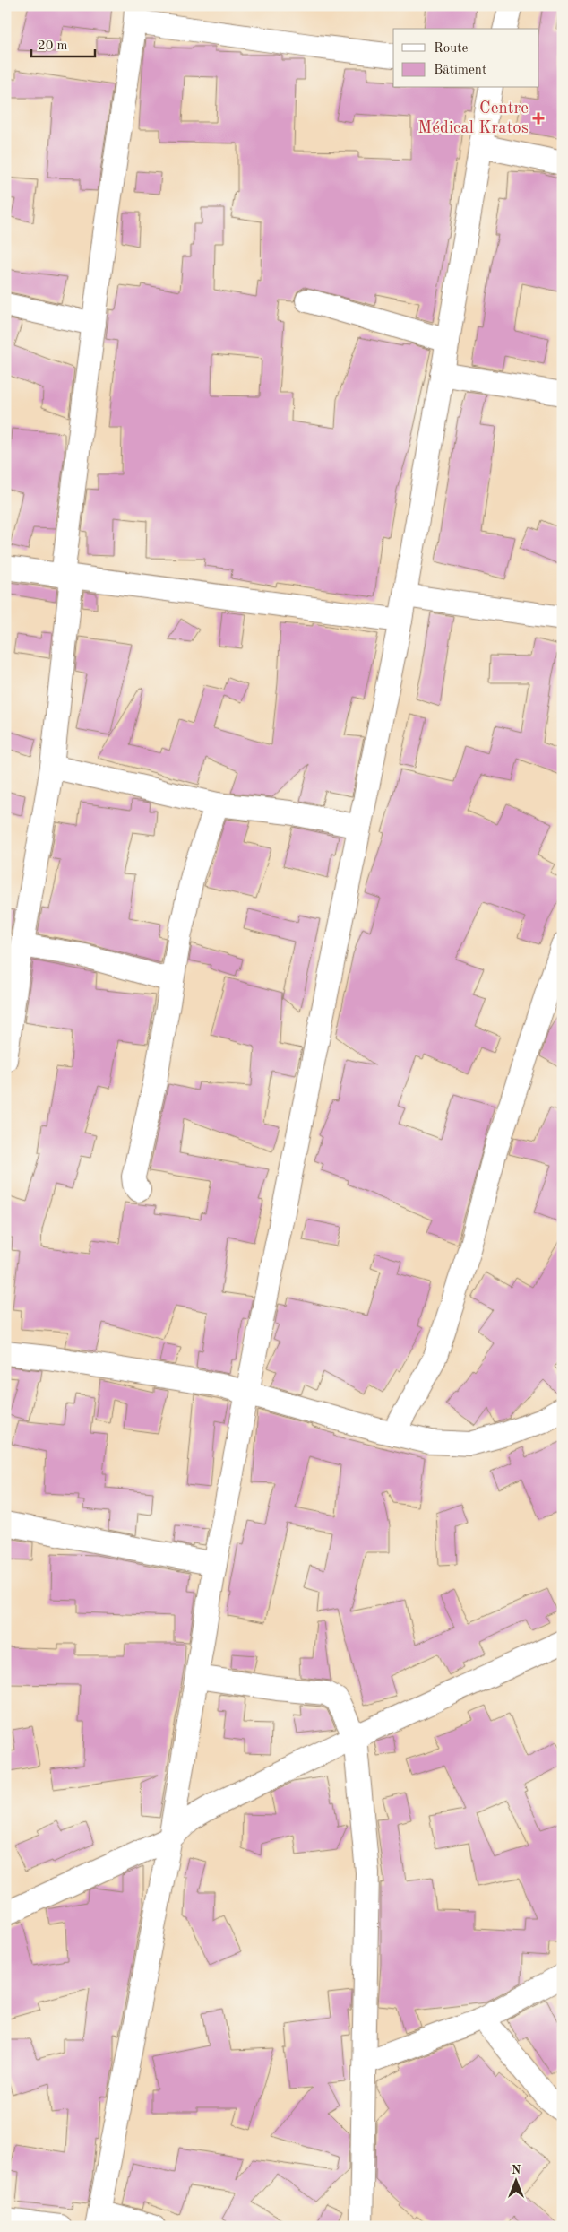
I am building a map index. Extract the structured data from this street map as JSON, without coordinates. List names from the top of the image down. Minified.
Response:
{"places":{"health":["Centre Médical Kratos"]},"legend":["Route","Bâtiment"],"scale_bar":"20 m","north":"top"}
